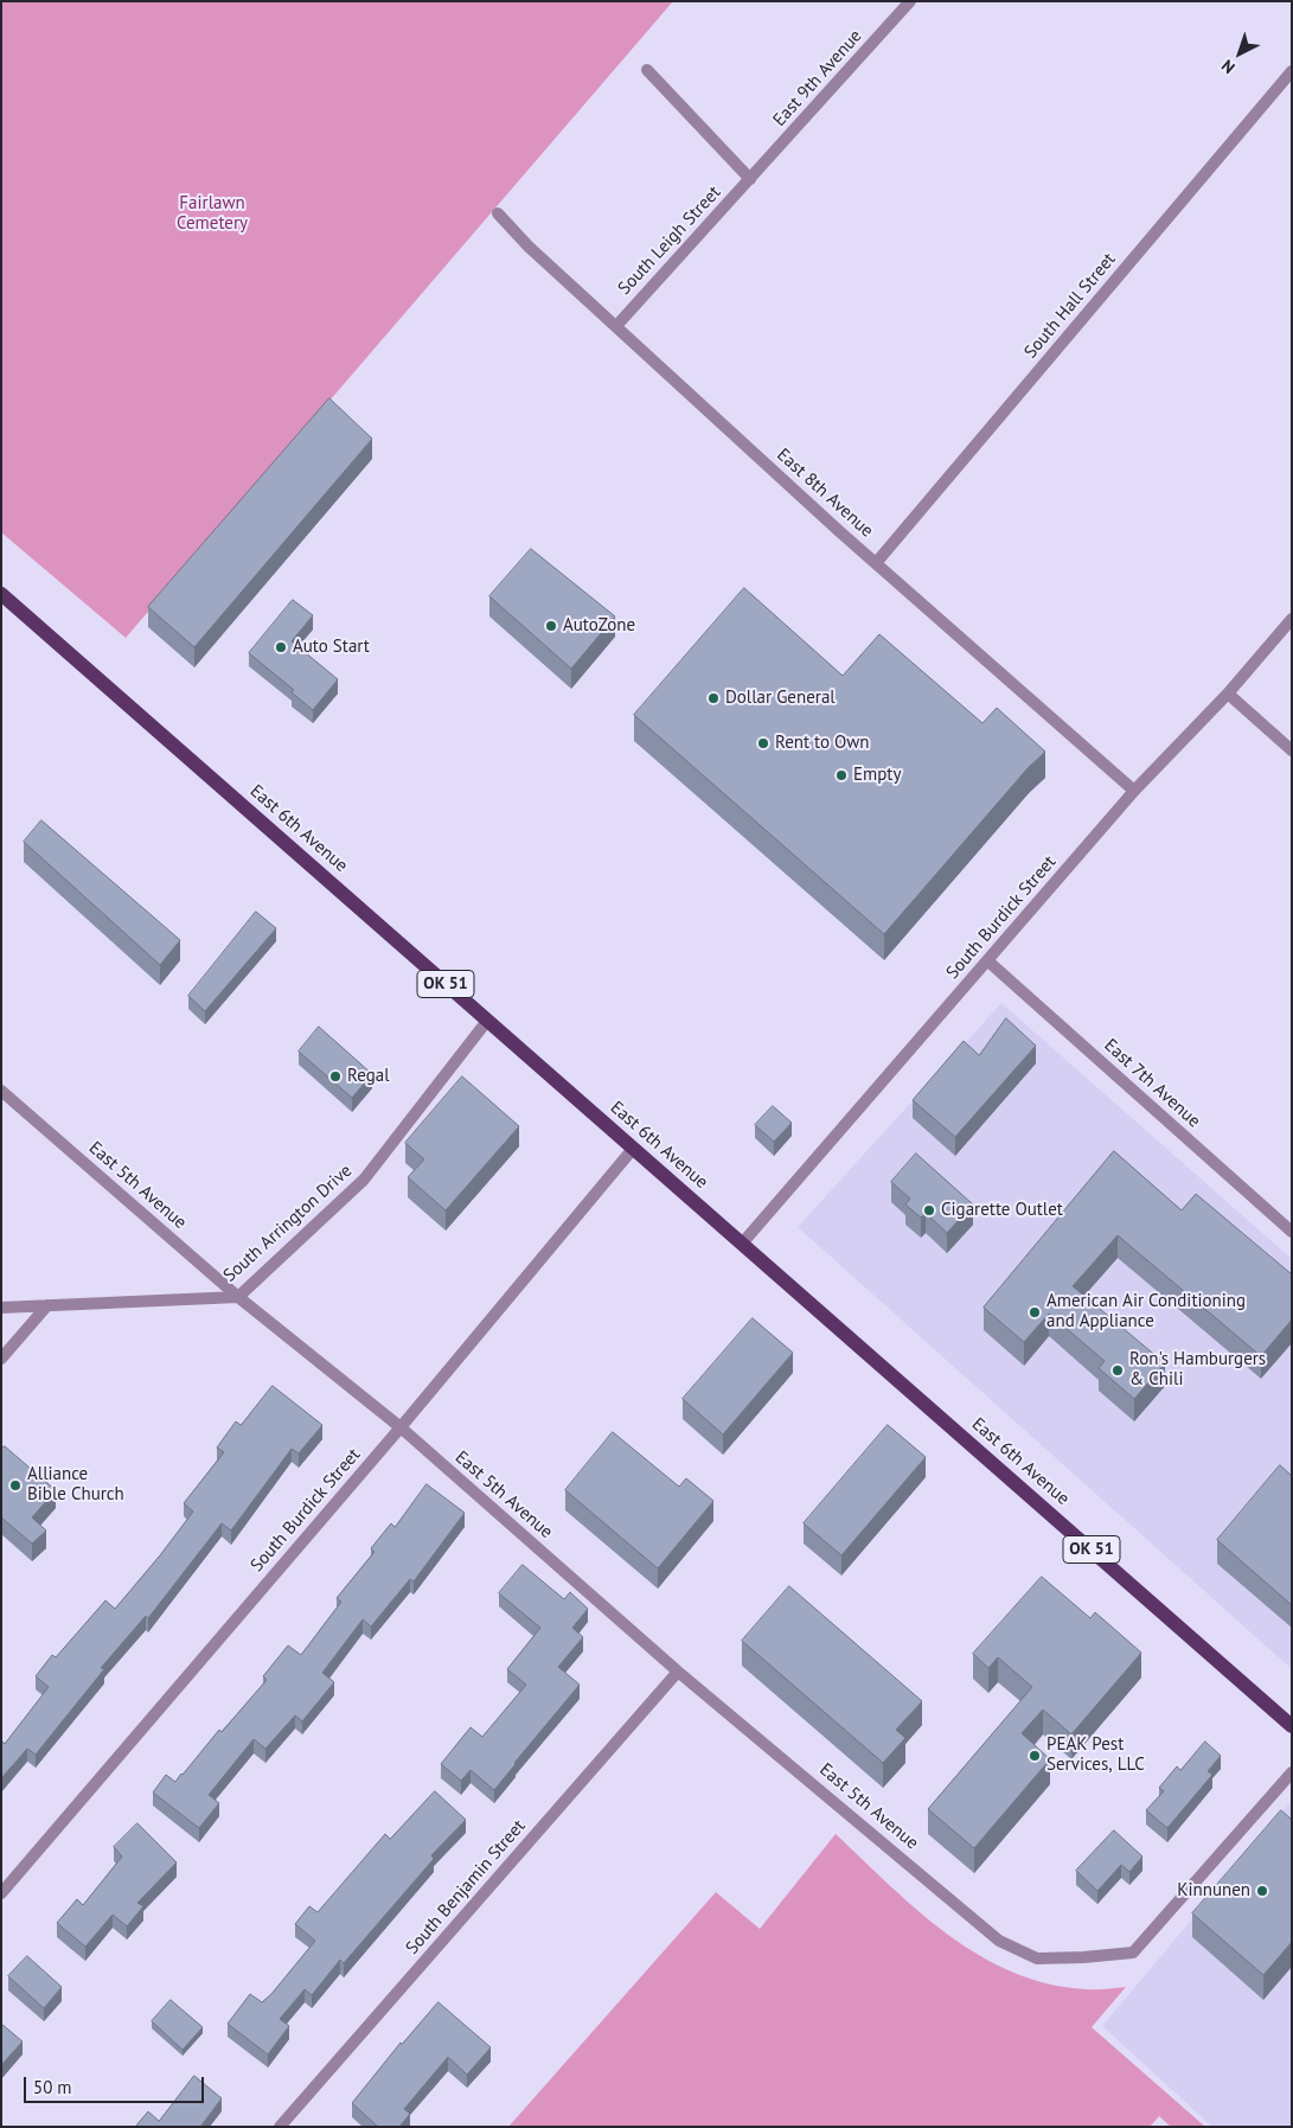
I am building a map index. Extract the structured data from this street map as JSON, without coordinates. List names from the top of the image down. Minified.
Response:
{"streets":{"main road":["East 6th Avenue","OK 51"],"street":["East 9th Avenue","South Leigh Street","South Hall Street","East 8th Avenue","South Burdick Street","East 7th Avenue","East 5th Avenue","South Arrington Drive","South Benjamin Street"]},"crossings":[["East 9th Avenue","South Leigh Street"],["South Leigh Street","East 8th Avenue"],["South Hall Street","East 8th Avenue"],["East 8th Avenue","South Burdick Street"],["East 6th Avenue","South Burdick Street"],["East 6th Avenue","South Arrington Drive"],["South Burdick Street","East 7th Avenue"],["South Burdick Street","East 5th Avenue"],["East 5th Avenue","South Arrington Drive"],["East 5th Avenue","South Benjamin Street"]],"parks":["Fairlawn Cemetery"],"places":["AutoZone","Auto Start","Dollar General","Rent to Own","Empty","Regal","Cigarette Outlet","American Air Conditioning and Appliance","Ron's Hamburgers & Chili","Alliance Bible Church","PEAK Pest Services, LLC","Kinnunen"],"scale_bar":"50 m","north":"bottom left"}
